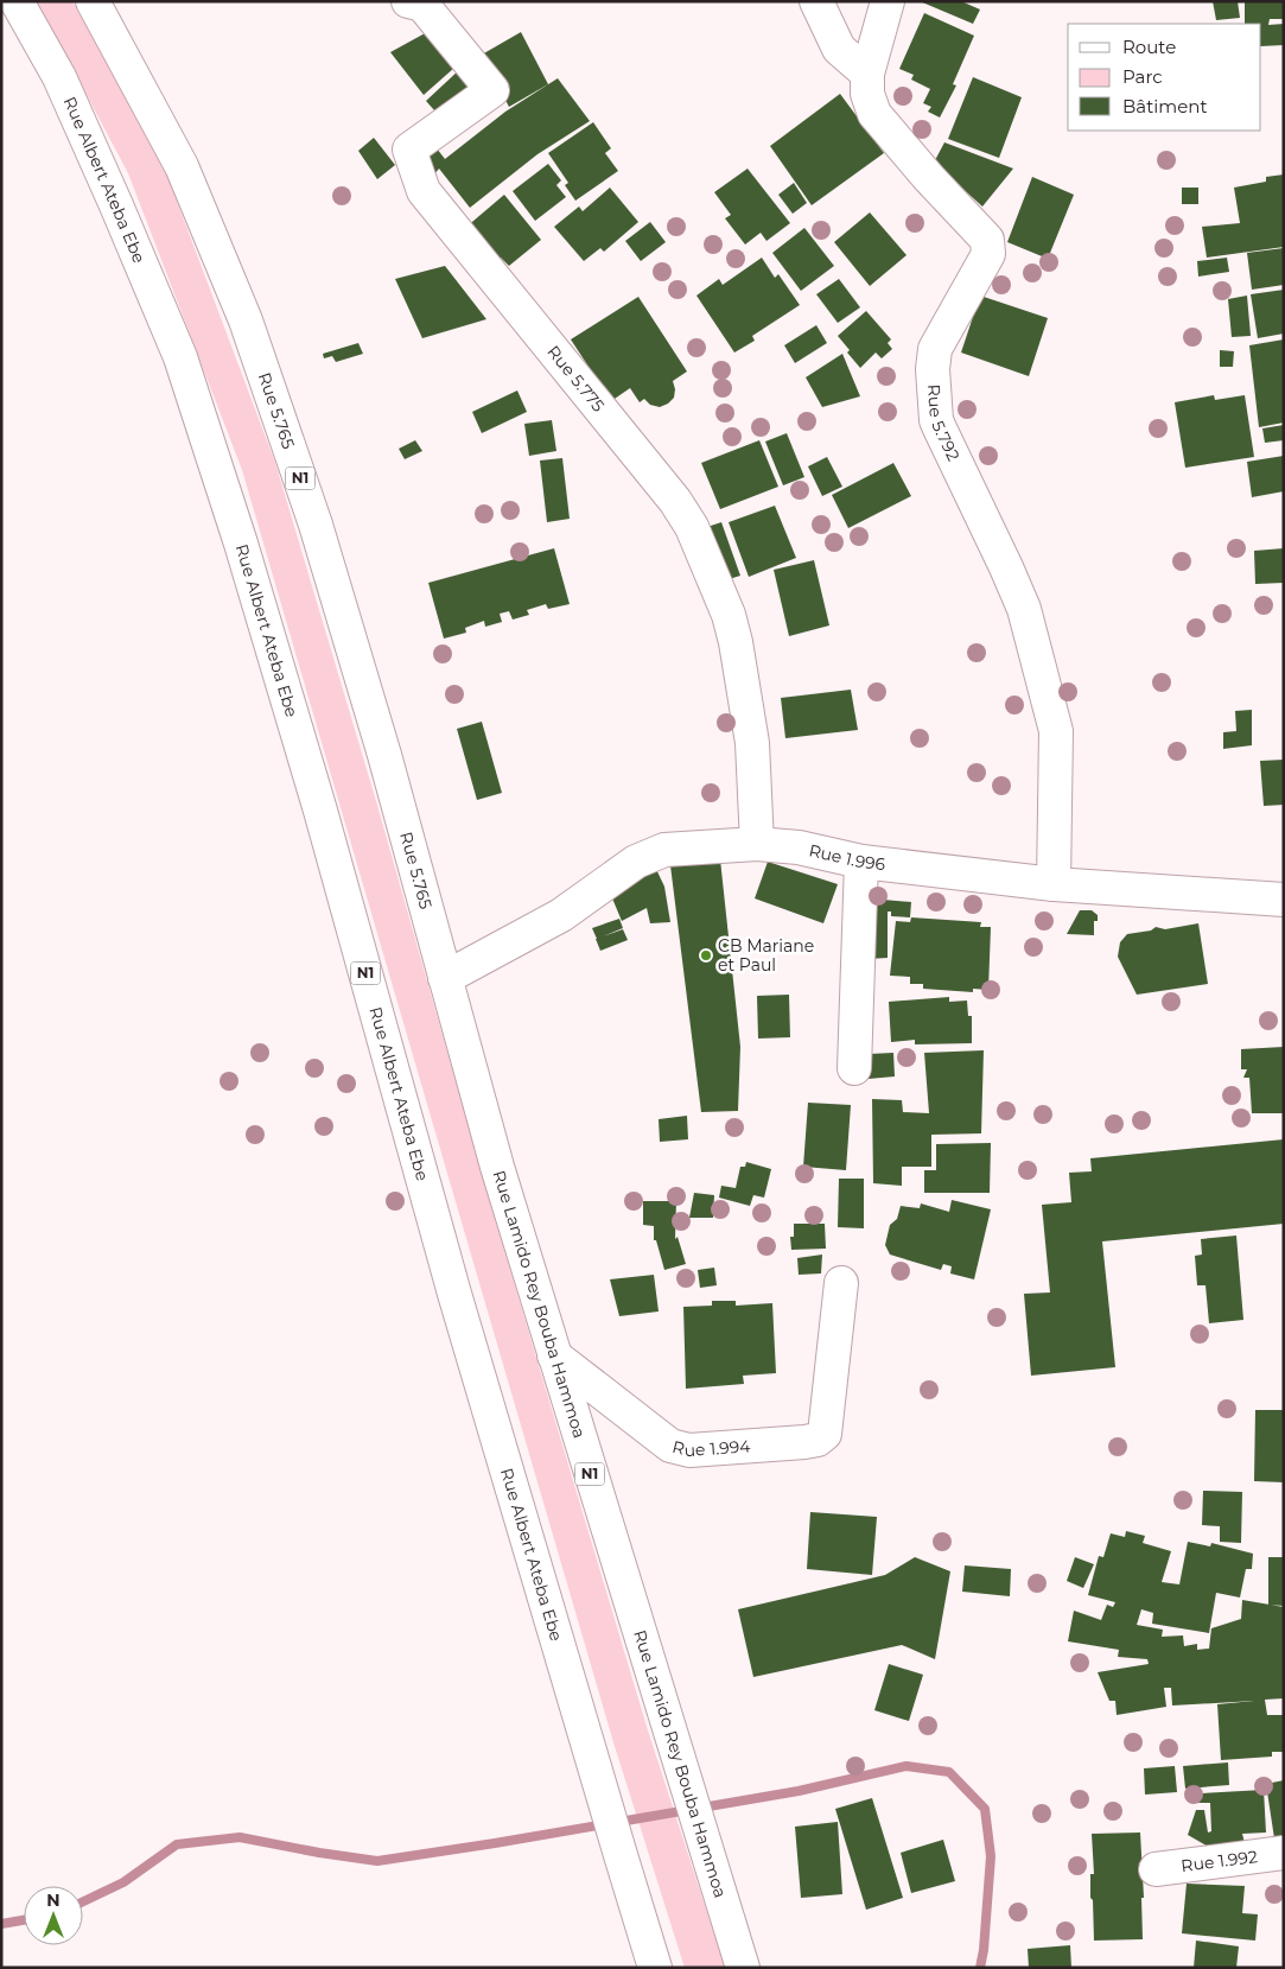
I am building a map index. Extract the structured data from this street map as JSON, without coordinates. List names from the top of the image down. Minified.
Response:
{"streets":{"main road":["Rue Albert Ateba Ebe","Rue 5.775","Rue 5.765","Rue 5.792","N1","Rue 1.996","Rue Lamido Rey Bouba Hammoa","Rue 1.994","Rue 1.992"]},"crossings":[["Rue 5.775","Rue 1.996"],["Rue 5.765","Rue 1.996"],["Rue 5.765","Rue Lamido Rey Bouba Hammoa"],["Rue 5.792","Rue 1.996"],["Rue 1.996","Rue Lamido Rey Bouba Hammoa"],["Rue Lamido Rey Bouba Hammoa","Rue 1.994"]],"places":["CB Mariane et Paul"],"legend":["Route","Parc","Bâtiment"],"north":"top"}
